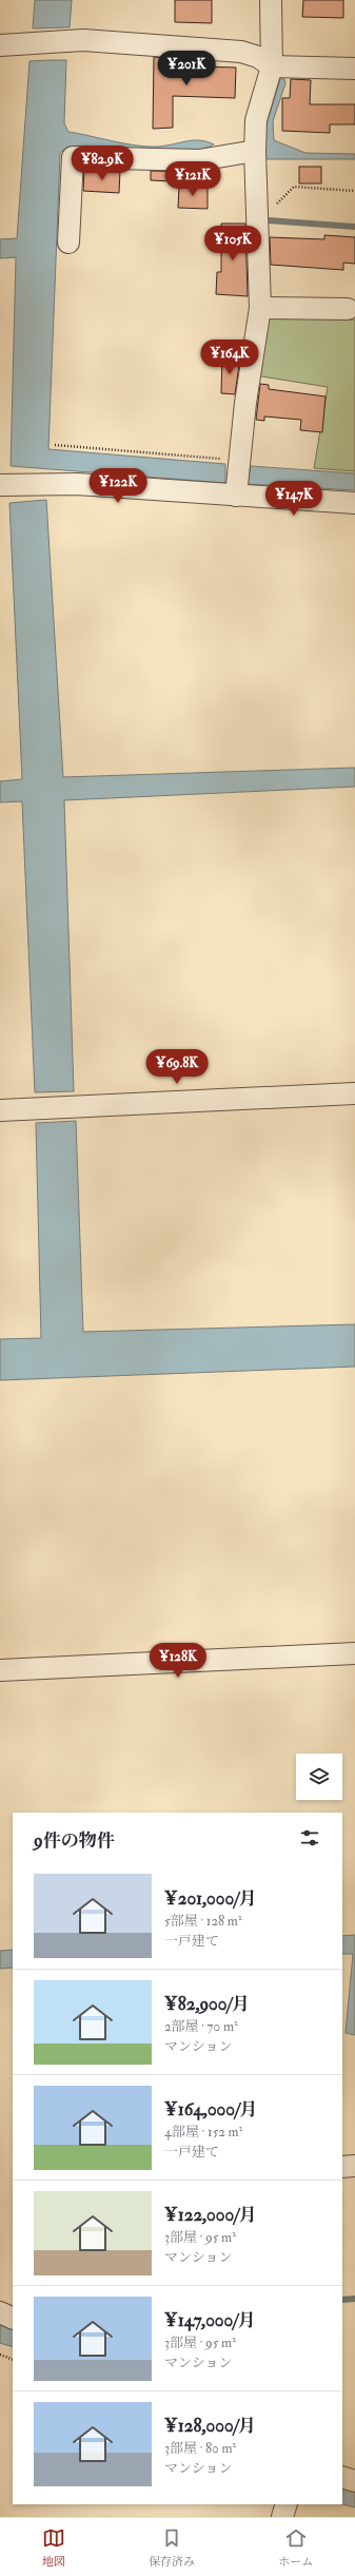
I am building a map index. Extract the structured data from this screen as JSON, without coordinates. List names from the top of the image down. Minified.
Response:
{"page":{"price":["¥201K","¥82.9K","¥121K","¥105K","¥164K","¥122K","¥147K","¥69.8K","¥128K"],"heading":"9件の物件","list":[{"name":"¥201,000/月","note":"5部屋 · 128 m² · 一戸建て"},{"name":"¥82,900/月","note":"2部屋 · 70 m² · マンション"},{"name":"¥164,000/月","note":"4部屋 · 152 m² · 一戸建て"},{"name":"¥122,000/月","note":"3部屋 · 95 m² · マンション"},{"name":"¥147,000/月","note":"3部屋 · 95 m² · マンション"},{"name":"¥128,000/月","note":"3部屋 · 80 m² · マンション"}],"tabs":["地図","保存済み","ホーム"]}}
